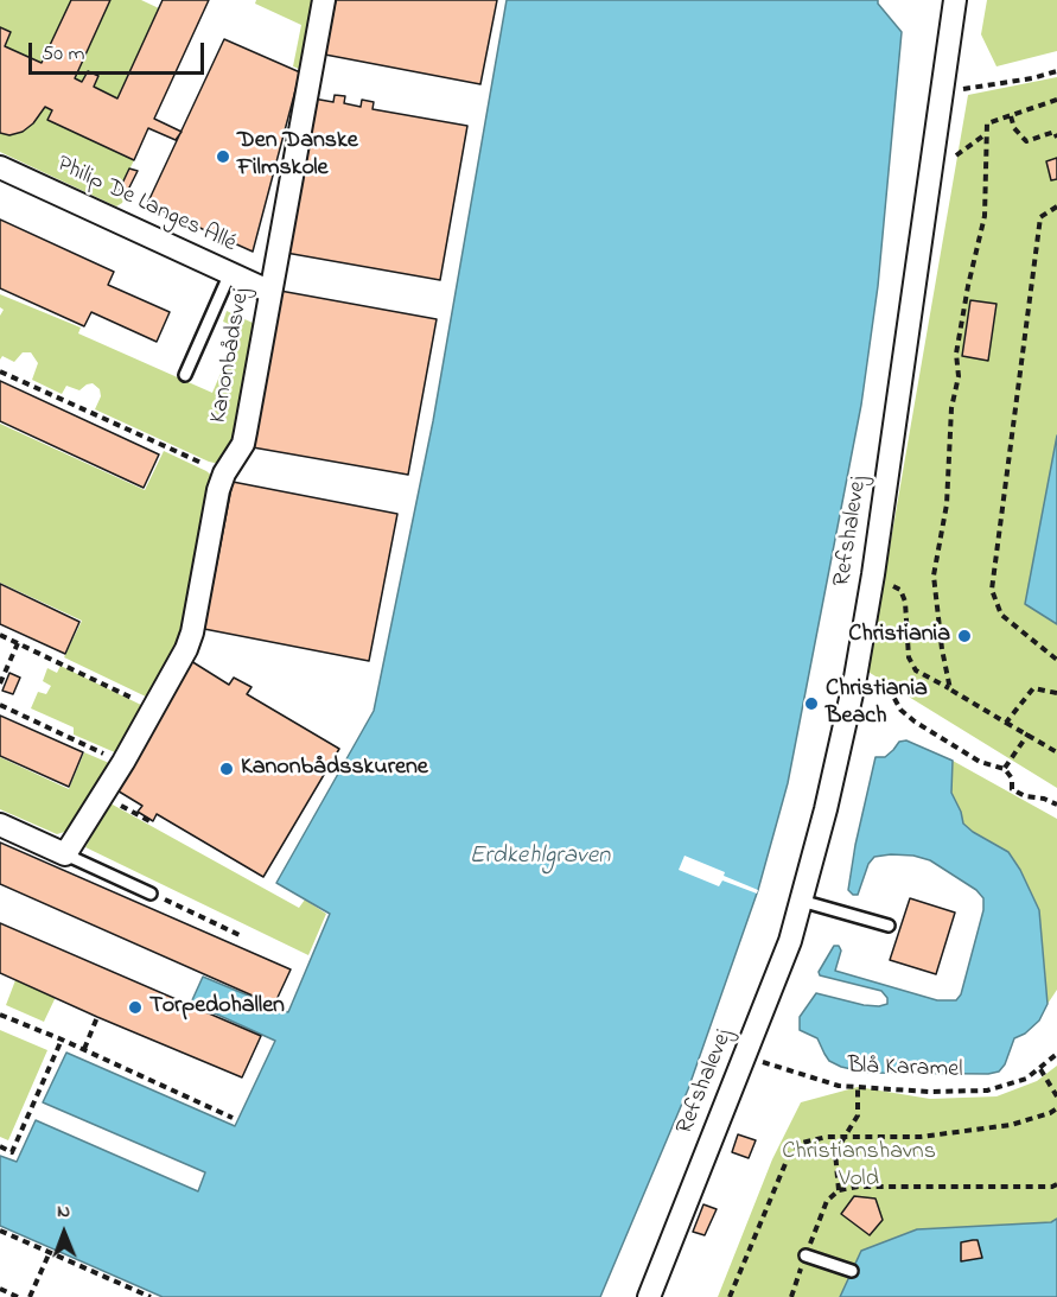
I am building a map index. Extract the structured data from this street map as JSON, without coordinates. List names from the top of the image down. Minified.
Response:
{"streets":{"street":["Philip De Langes Allé","Kanonbådsvej","Refshalevej"],"path":["Blå Karamel"]},"crossings":[["Philip De Langes Allé","Kanonbådsvej"],["Refshalevej","Blå Karamel"]],"water":["Erdkehlgraven"],"parks":["Christianshavns Vold"],"places":["Den Danske Filmskole","Christiania","Christiania Beach","Kanonbådsskurene","Torpedohallen"],"scale_bar":"50 m","north":"top"}
